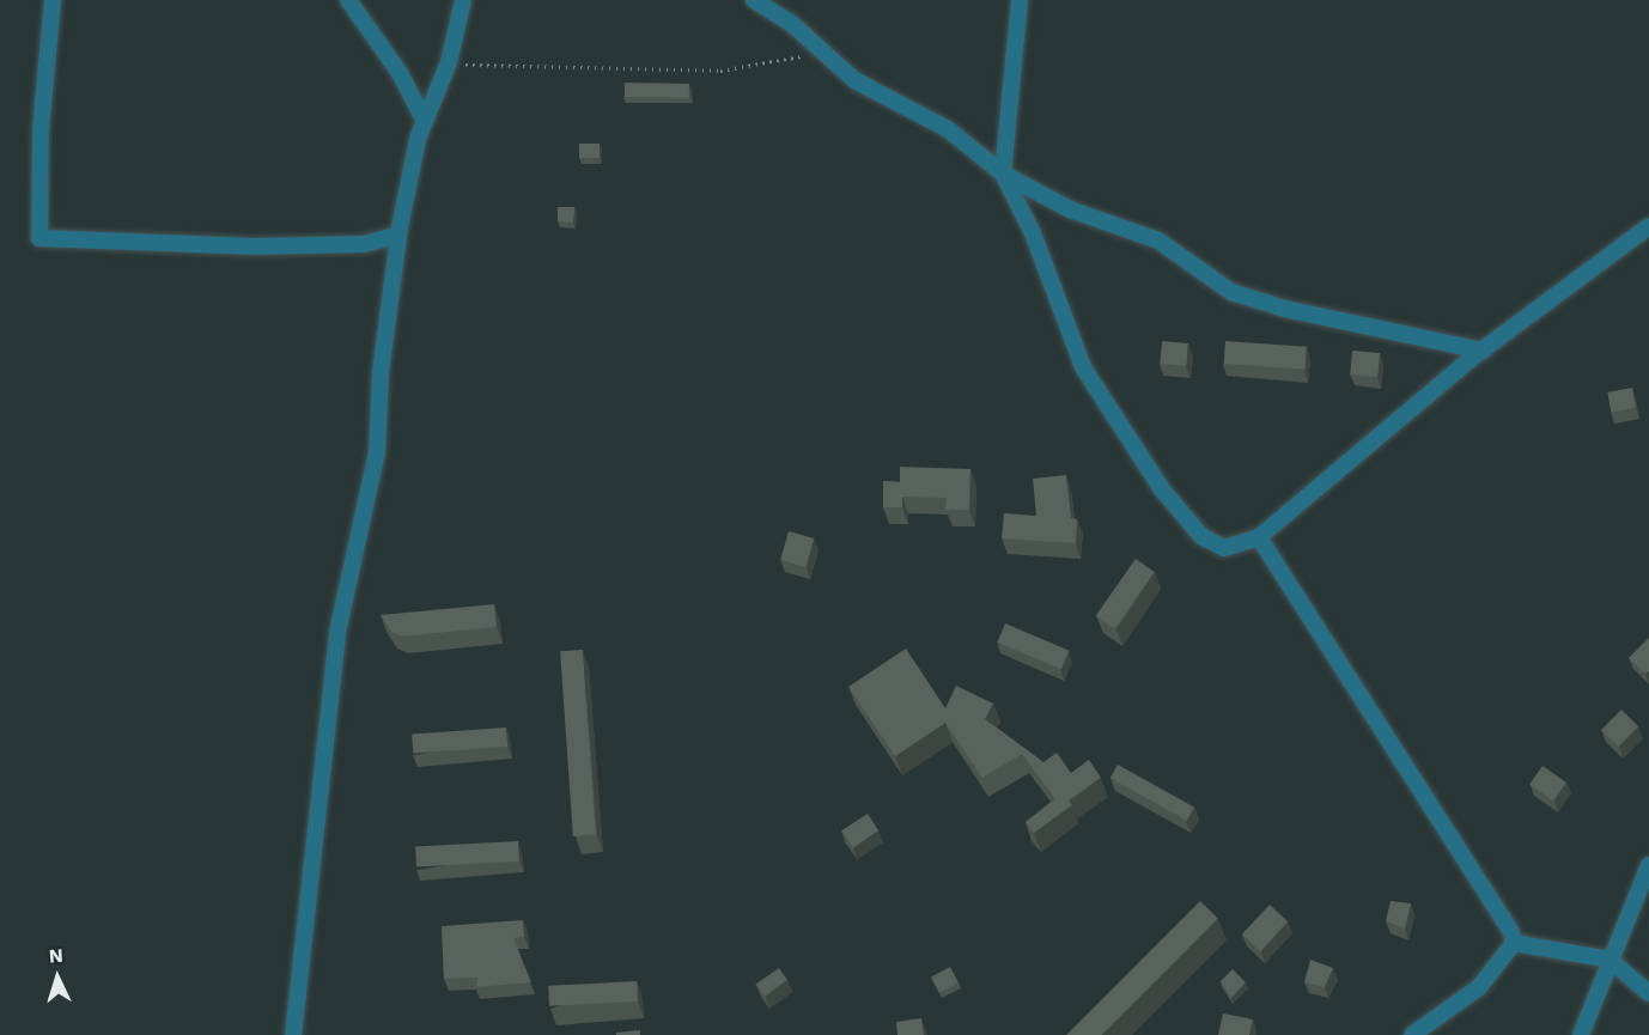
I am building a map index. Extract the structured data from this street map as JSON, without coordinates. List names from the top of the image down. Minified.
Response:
{"north":"top"}
